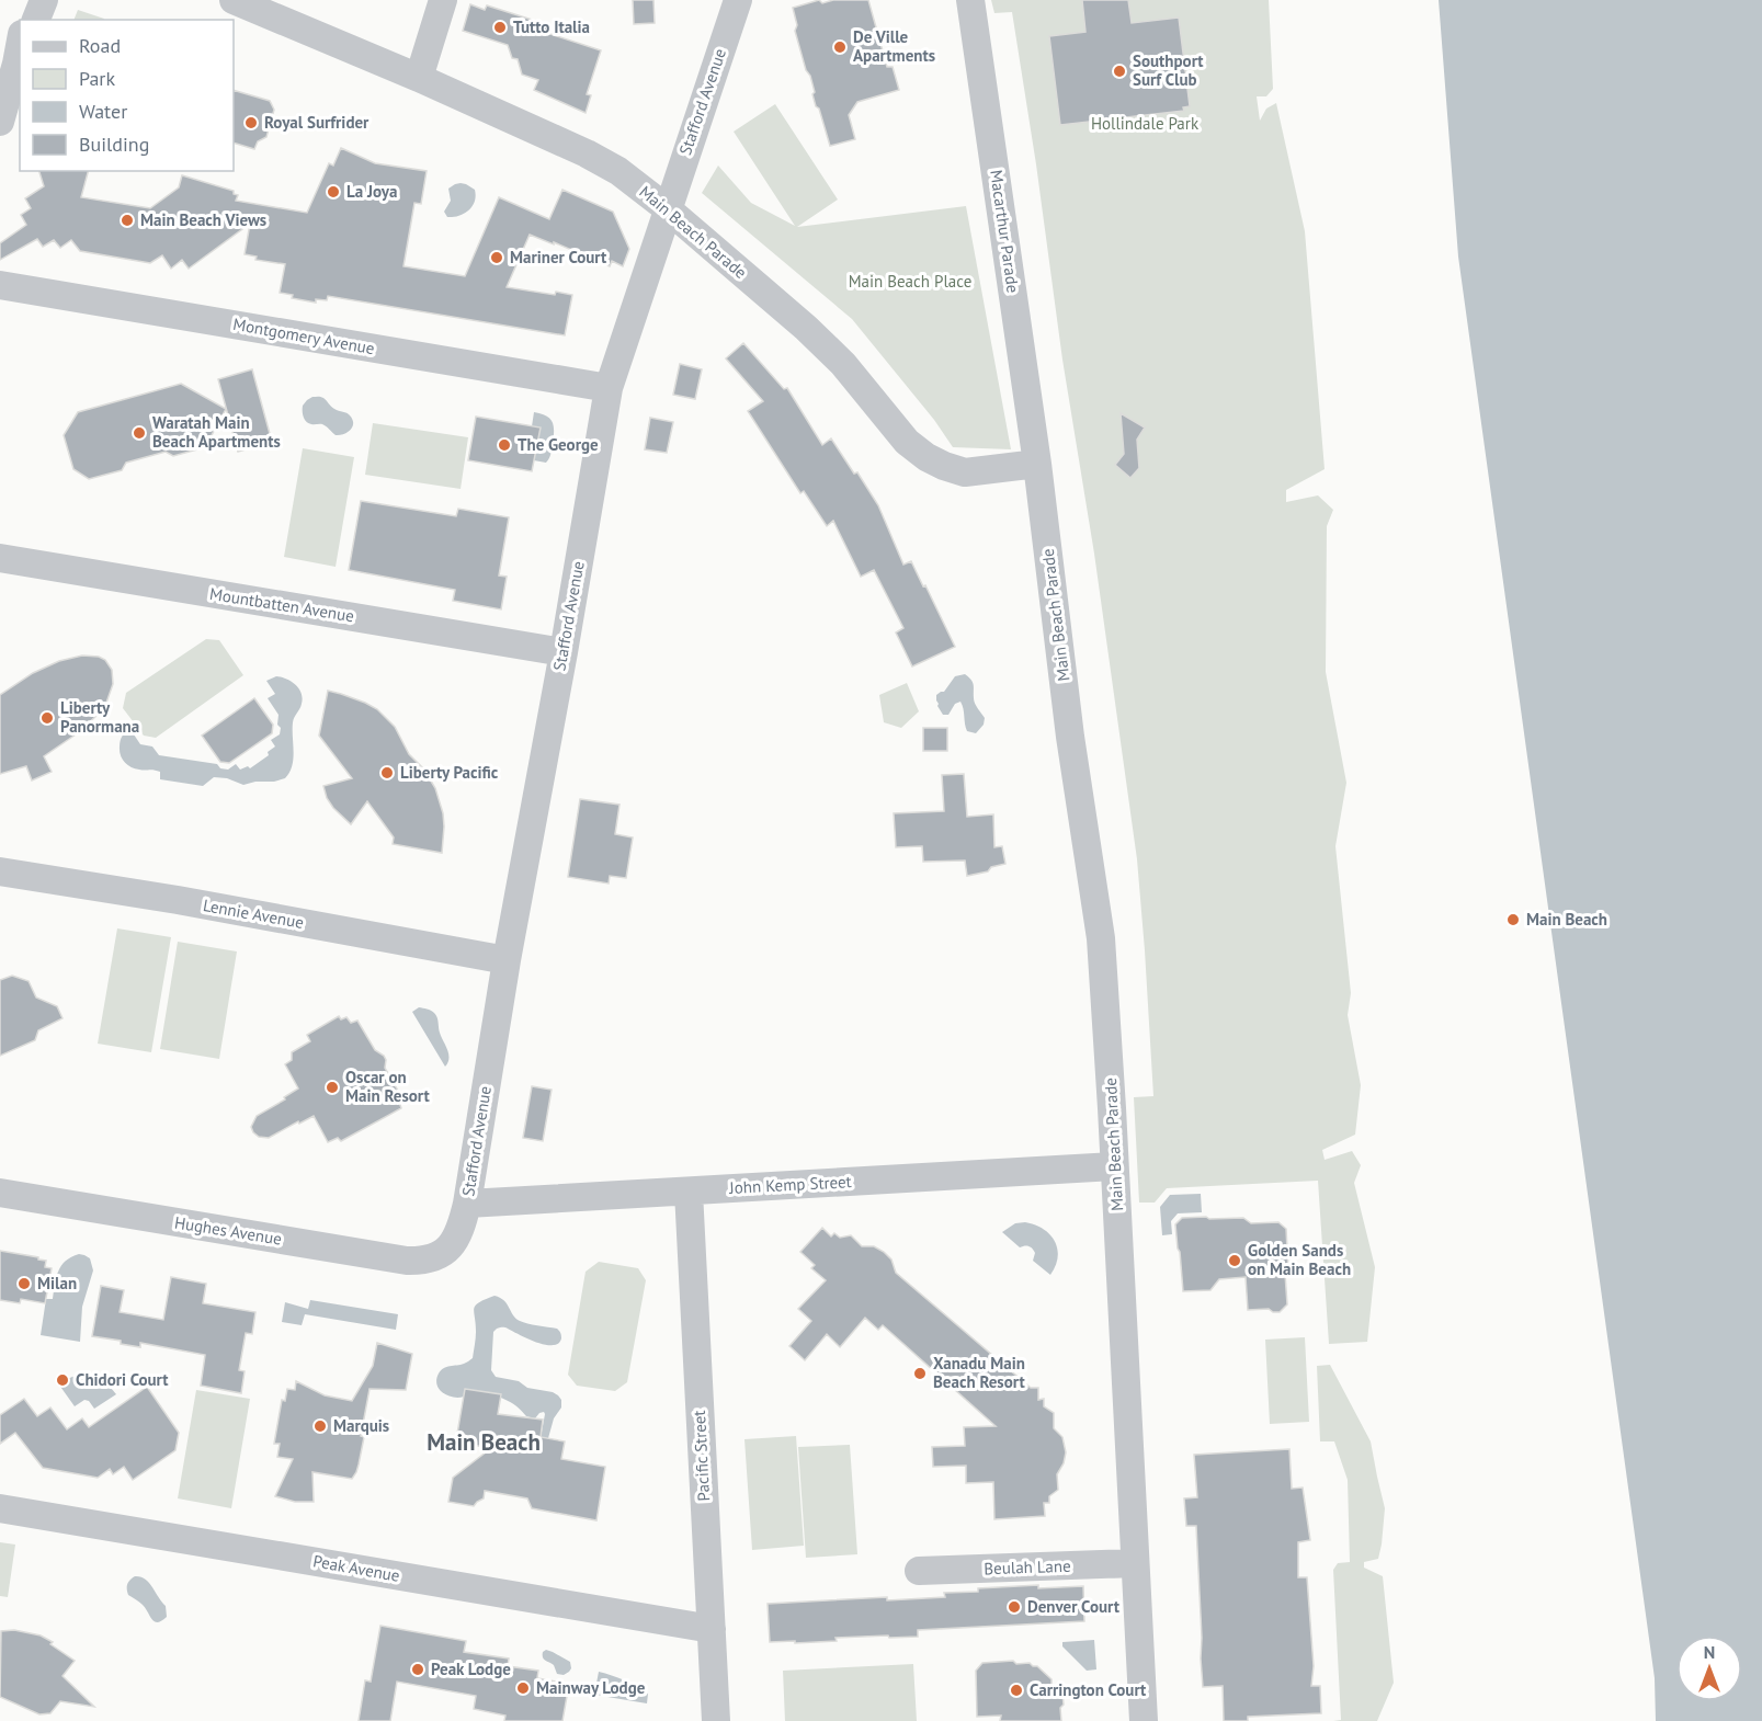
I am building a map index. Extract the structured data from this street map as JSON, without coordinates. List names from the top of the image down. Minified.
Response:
{"streets":{"street":["Stafford Avenue","Macarthur Parade","Main Beach Parade","Montgomery Avenue","Mountbatten Avenue","Lennie Avenue","John Kemp Street","Hughes Avenue","Pacific Street","Beulah Lane","Peak Avenue"]},"crossings":[["Stafford Avenue","Main Beach Parade"],["Stafford Avenue","Montgomery Avenue"],["Stafford Avenue","Mountbatten Avenue"],["Stafford Avenue","Lennie Avenue"],["Stafford Avenue","John Kemp Street"],["Stafford Avenue","Hughes Avenue"],["Macarthur Parade","Main Beach Parade"],["Main Beach Parade","John Kemp Street"],["Main Beach Parade","Beulah Lane"],["John Kemp Street","Pacific Street"],["Pacific Street","Peak Avenue"]],"districts":["Main Beach"],"parks":["Hollindale Park","Main Beach Place"],"places":["Tutto Italia","De Ville Apartments","Southport Surf Club","Royal Surfrider","La Joya","Main Beach Views","Mariner Court","Waratah Main Beach Apartments","The George","Liberty Panormana","Liberty Pacific","Main Beach","Oscar on Main Resort","Golden Sands on Main Beach","Milan","Xanadu Main Beach Resort","Chidori Court","Marquis","Denver Court","Peak Lodge","Mainway Lodge","Carrington Court"],"legend":["Road","Park","Water","Building"],"north":"top"}
